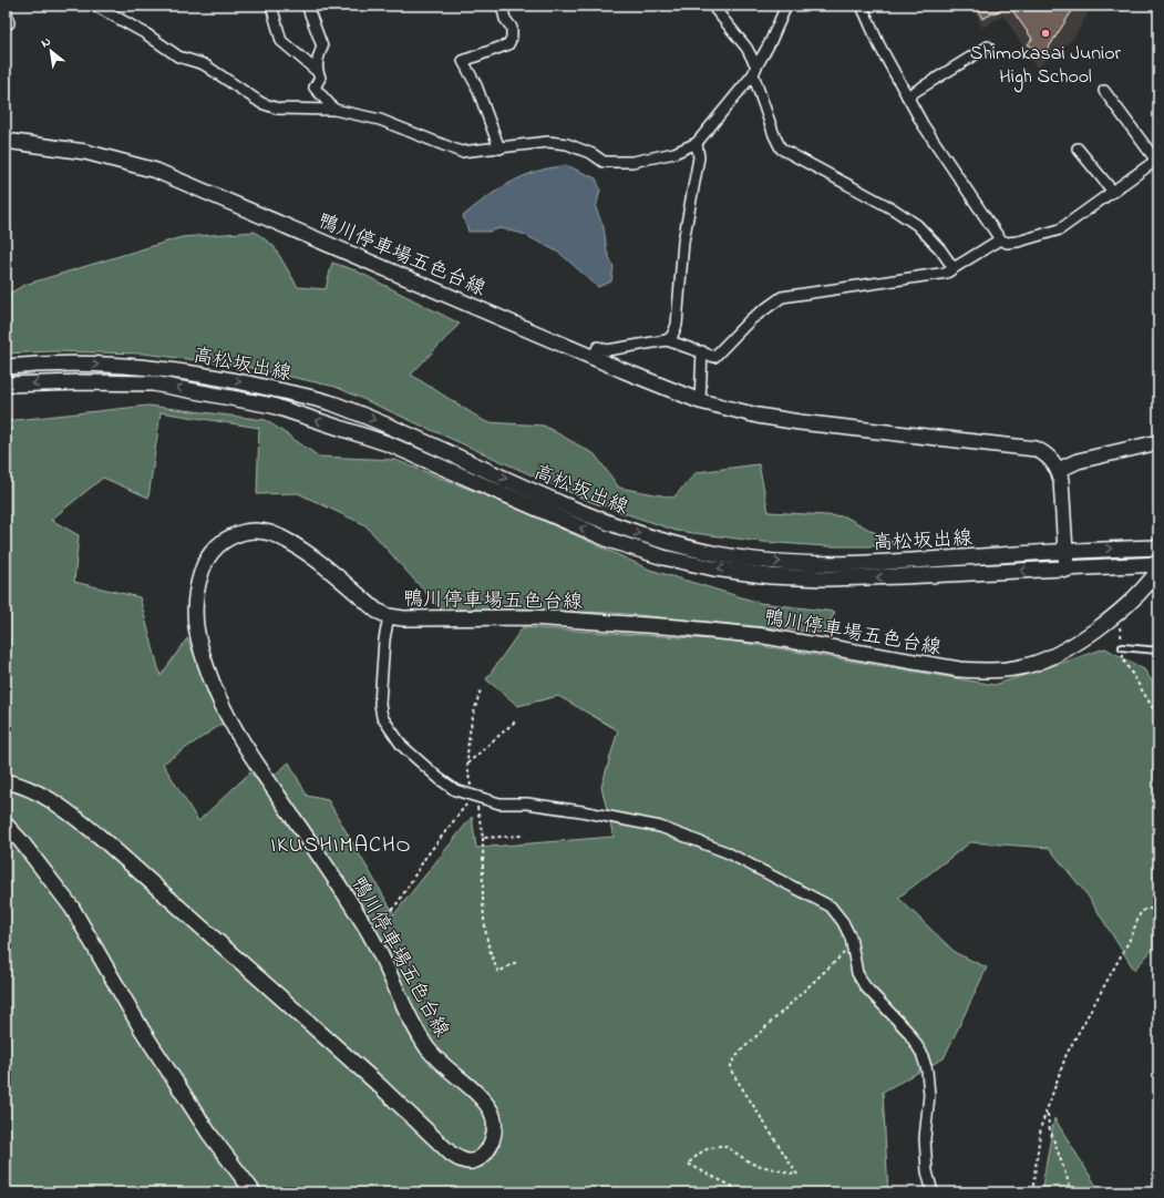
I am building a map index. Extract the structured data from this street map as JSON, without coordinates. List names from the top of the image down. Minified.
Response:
{"streets":{"main road":["鴨川停車場五色台線","高松坂出線"]},"districts":["IKUSHIMACHO"],"places":["Shimokasai Junior High School"],"north":"top left"}
